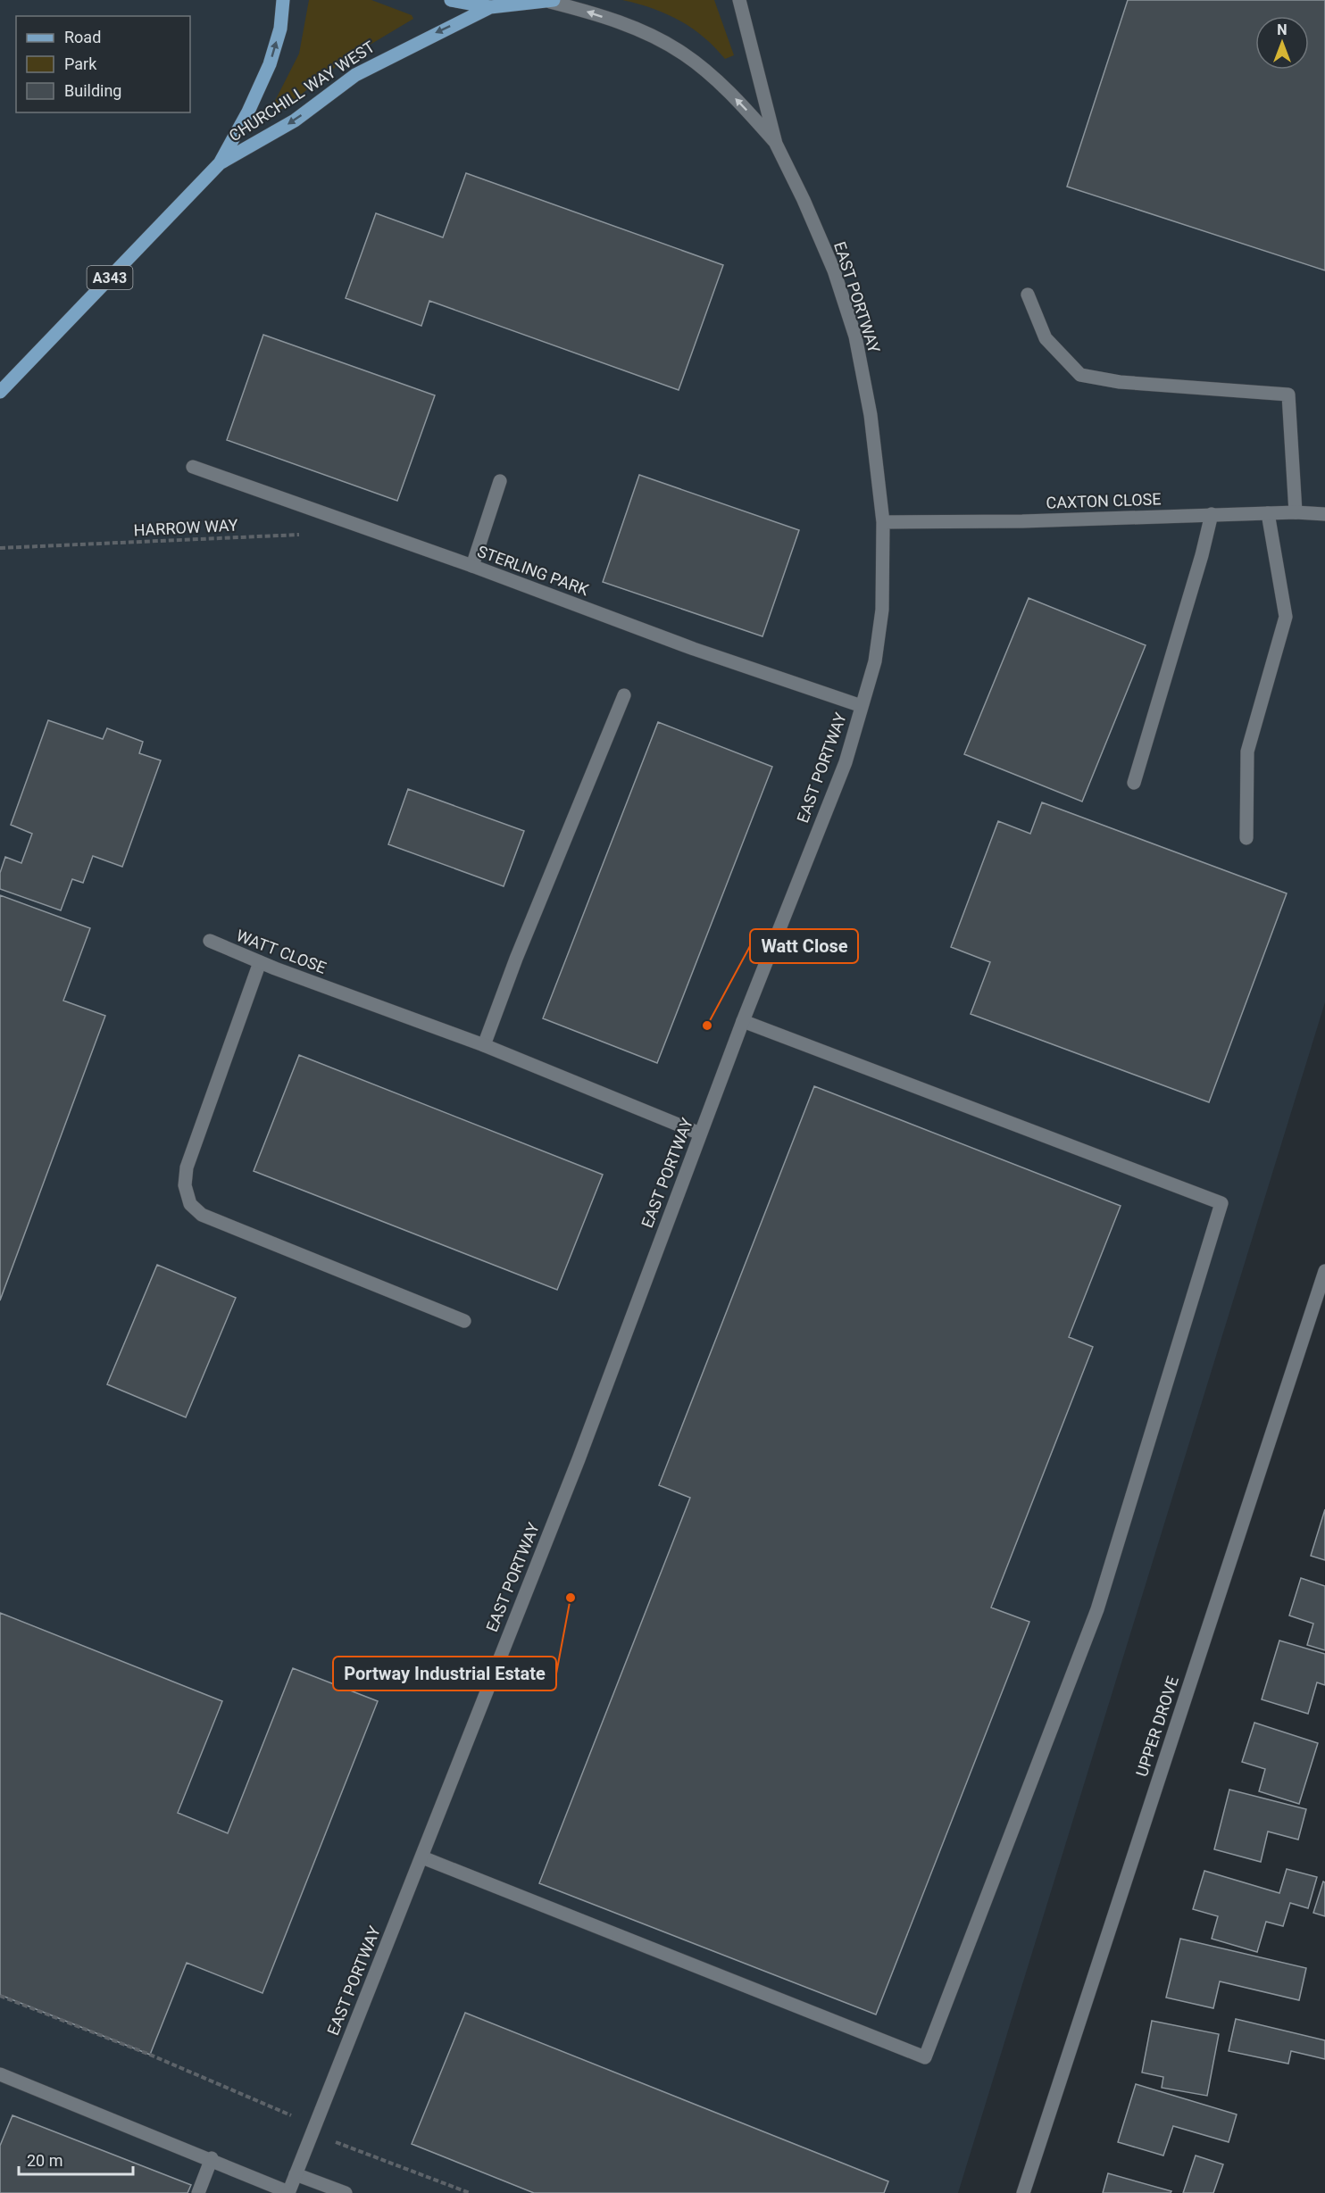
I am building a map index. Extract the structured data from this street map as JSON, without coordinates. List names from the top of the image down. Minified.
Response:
{"streets":{"main road":["CHURCHILL WAY WEST","A343"],"street":["EAST PORTWAY","CAXTON CLOSE","STERLING PARK","WATT CLOSE","UPPER DROVE"],"path":["HARROW WAY"]},"crossings":[["EAST PORTWAY","CAXTON CLOSE"],["EAST PORTWAY","STERLING PARK"],["EAST PORTWAY","WATT CLOSE"]],"places":["Watt Close","Portway Industrial Estate"],"legend":["Road","Park","Building"],"scale_bar":"20 m","north":"top"}
